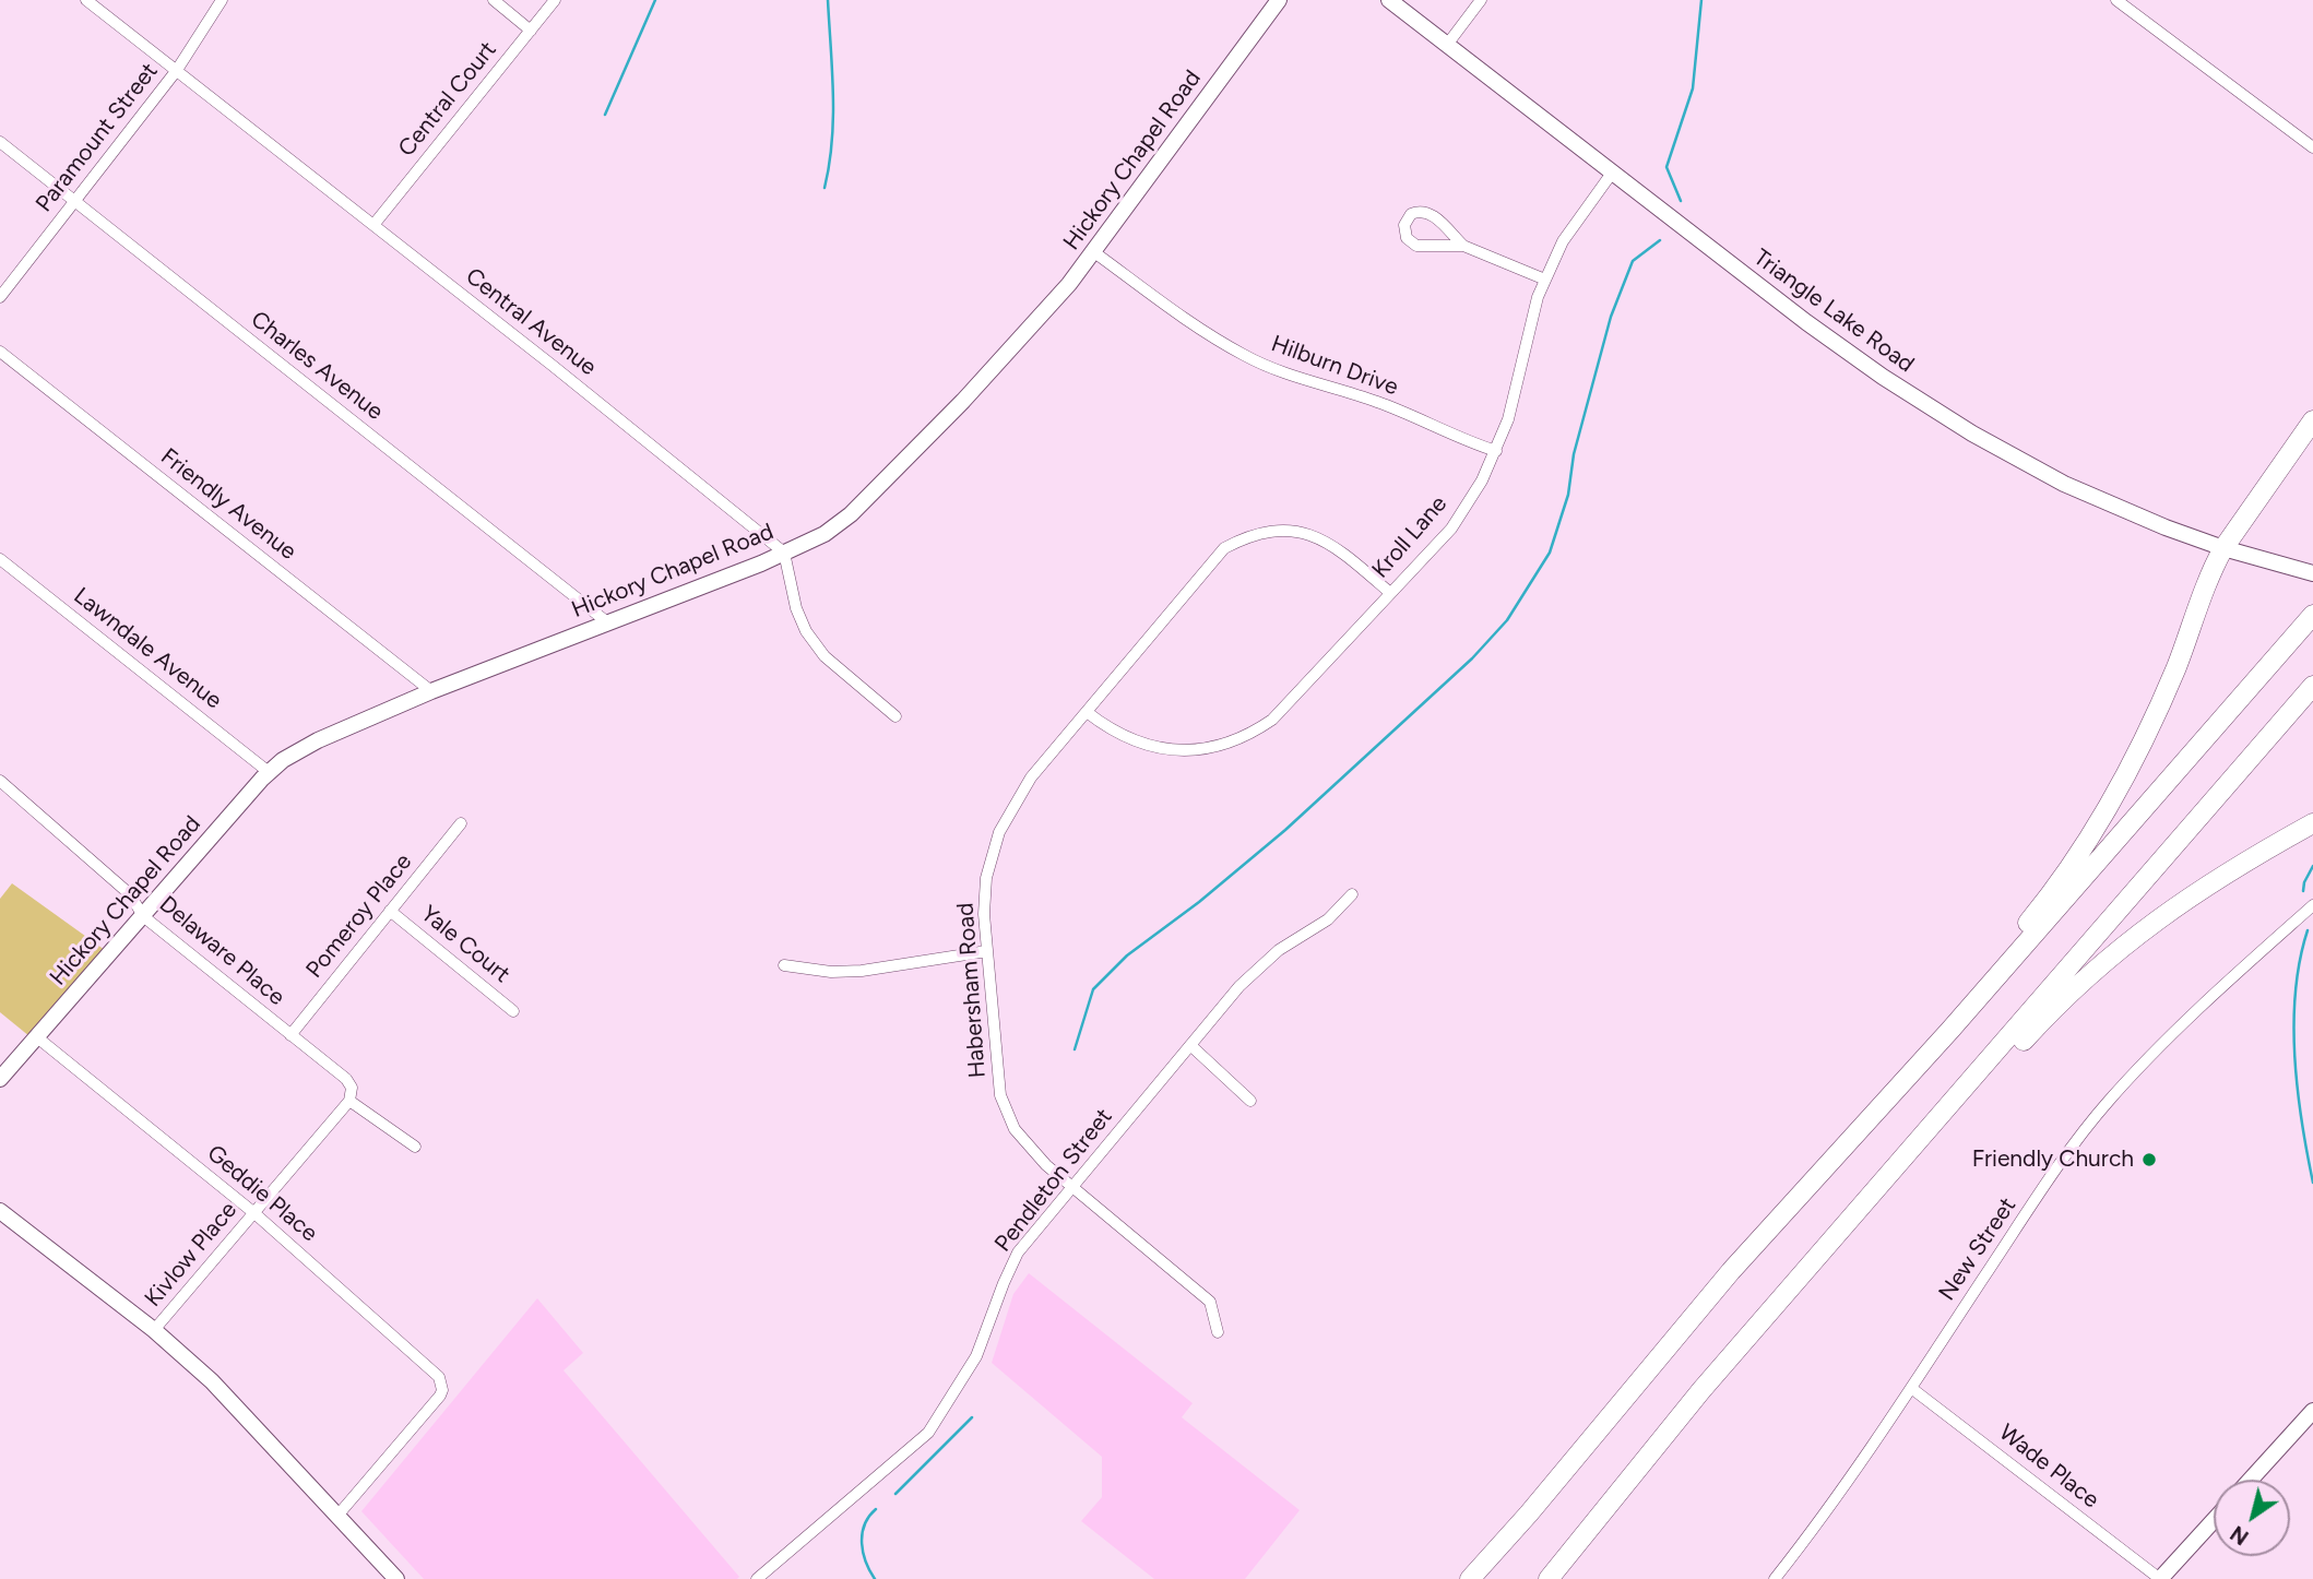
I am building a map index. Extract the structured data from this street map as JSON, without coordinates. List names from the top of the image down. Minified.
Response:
{"streets":{"street":["Central Court","Paramount Street","Hickory Chapel Road","Triangle Lake Road","Central Avenue","Charles Avenue","Hilburn Drive","Friendly Avenue","Kroll Lane","Lawndale Avenue","Pomeroy Place","Yale Court","Delaware Place","Habersham Road","Pendleton Street","Geddie Place","New Street","Kivlow Place","Wade Place"]},"crossings":[["Central Court","Central Avenue"],["Paramount Street","Central Avenue"],["Paramount Street","Charles Avenue"],["Hickory Chapel Road","Central Avenue"],["Hickory Chapel Road","Charles Avenue"],["Hickory Chapel Road","Hilburn Drive"],["Hickory Chapel Road","Friendly Avenue"],["Hickory Chapel Road","Lawndale Avenue"],["Hickory Chapel Road","Delaware Place"],["Hickory Chapel Road","Geddie Place"],["Triangle Lake Road","Kroll Lane"],["Hilburn Drive","Kroll Lane"],["Kroll Lane","Habersham Road"],["Pomeroy Place","Yale Court"],["Pomeroy Place","Delaware Place"],["Delaware Place","Kivlow Place"],["Habersham Road","Pendleton Street"],["Geddie Place","Kivlow Place"],["New Street","Wade Place"]],"places":["Friendly Church"],"north":"bottom left"}
